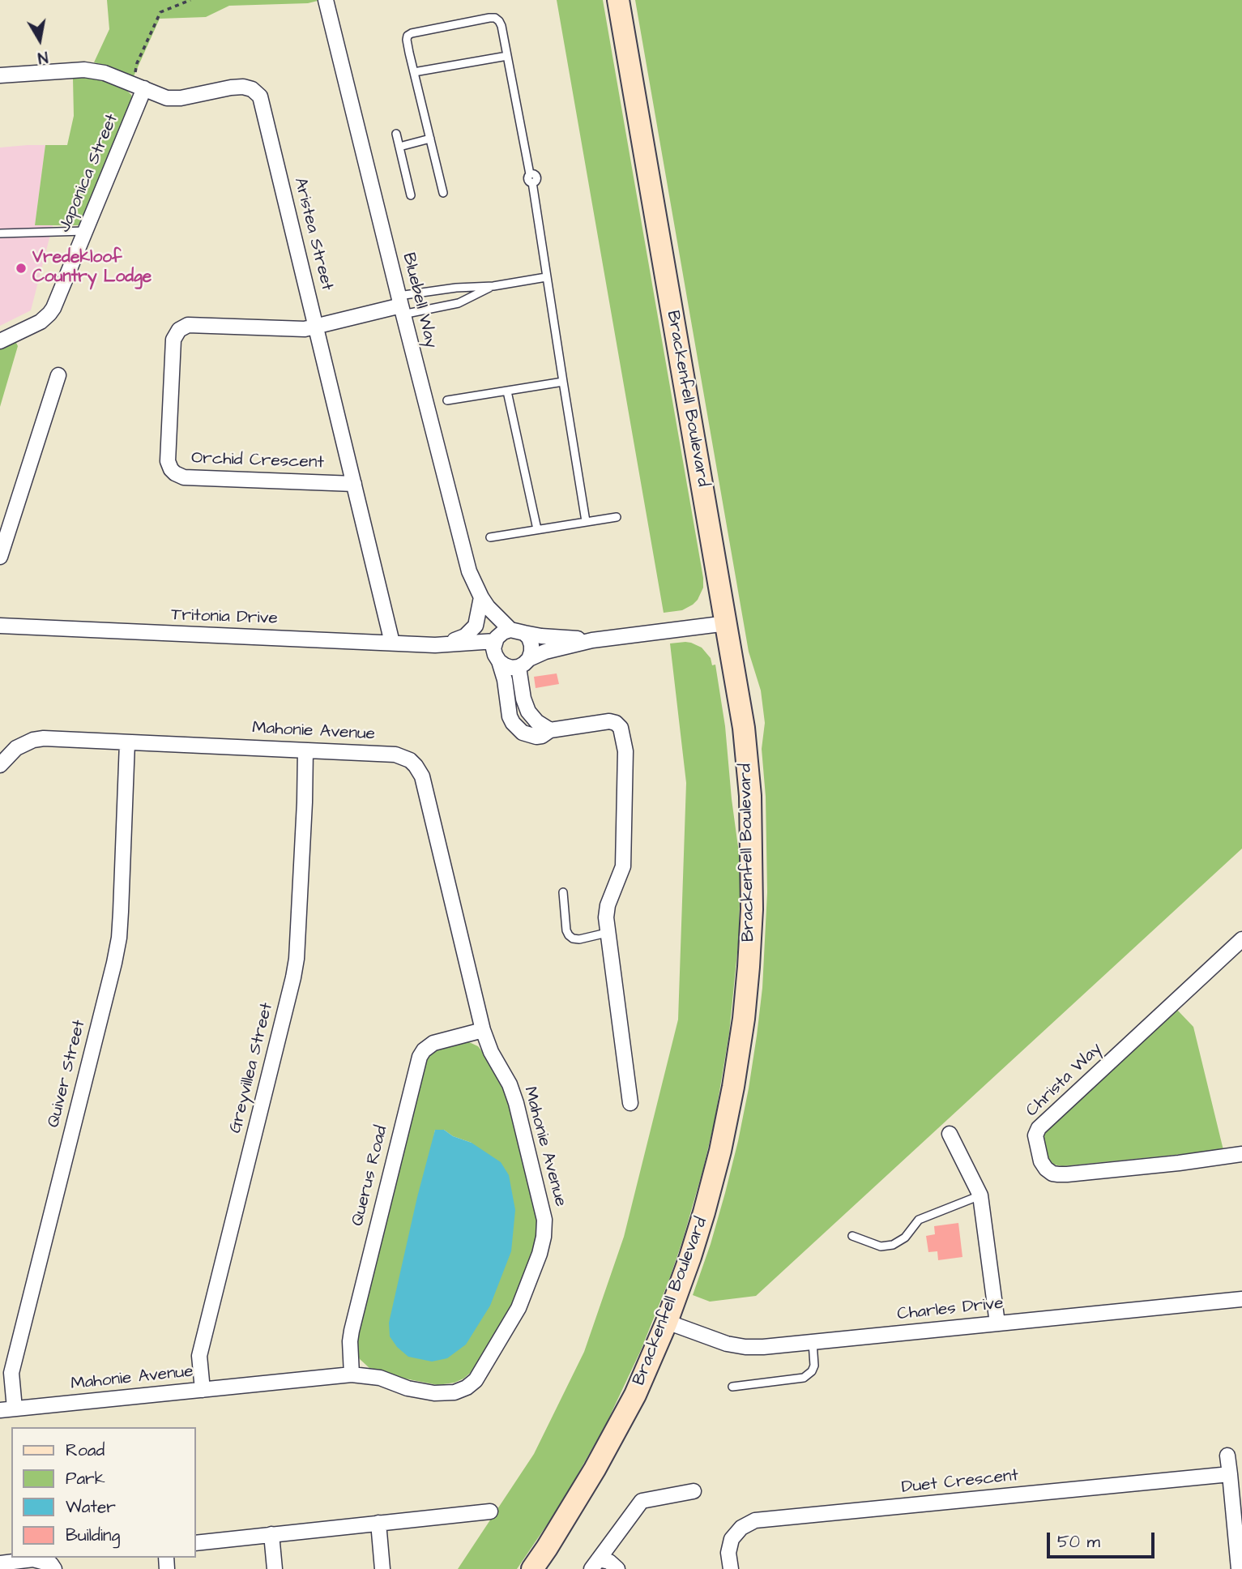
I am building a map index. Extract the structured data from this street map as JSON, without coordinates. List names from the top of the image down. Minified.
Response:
{"streets":{"street":["Japonica Street","Aristea Street","Bluebell Way","Brackenfell Boulevard","Orchid Crescent","Tritonia Drive","Mahonie Avenue","Greyvillea Street","Quiver Street","Christa Way","Querus Road","Charles Drive","Duet Crescent"]},"crossings":[["Japonica Street","Aristea Street"],["Aristea Street","Orchid Crescent"],["Aristea Street","Tritonia Drive"],["Bluebell Way","Orchid Crescent"],["Brackenfell Boulevard","Charles Drive"],["Mahonie Avenue","Greyvillea Street"],["Mahonie Avenue","Quiver Street"],["Mahonie Avenue","Querus Road"]],"places":["Vredekloof Country Lodge"],"legend":["Road","Park","Water","Building"],"scale_bar":"50 m","north":"bottom"}
